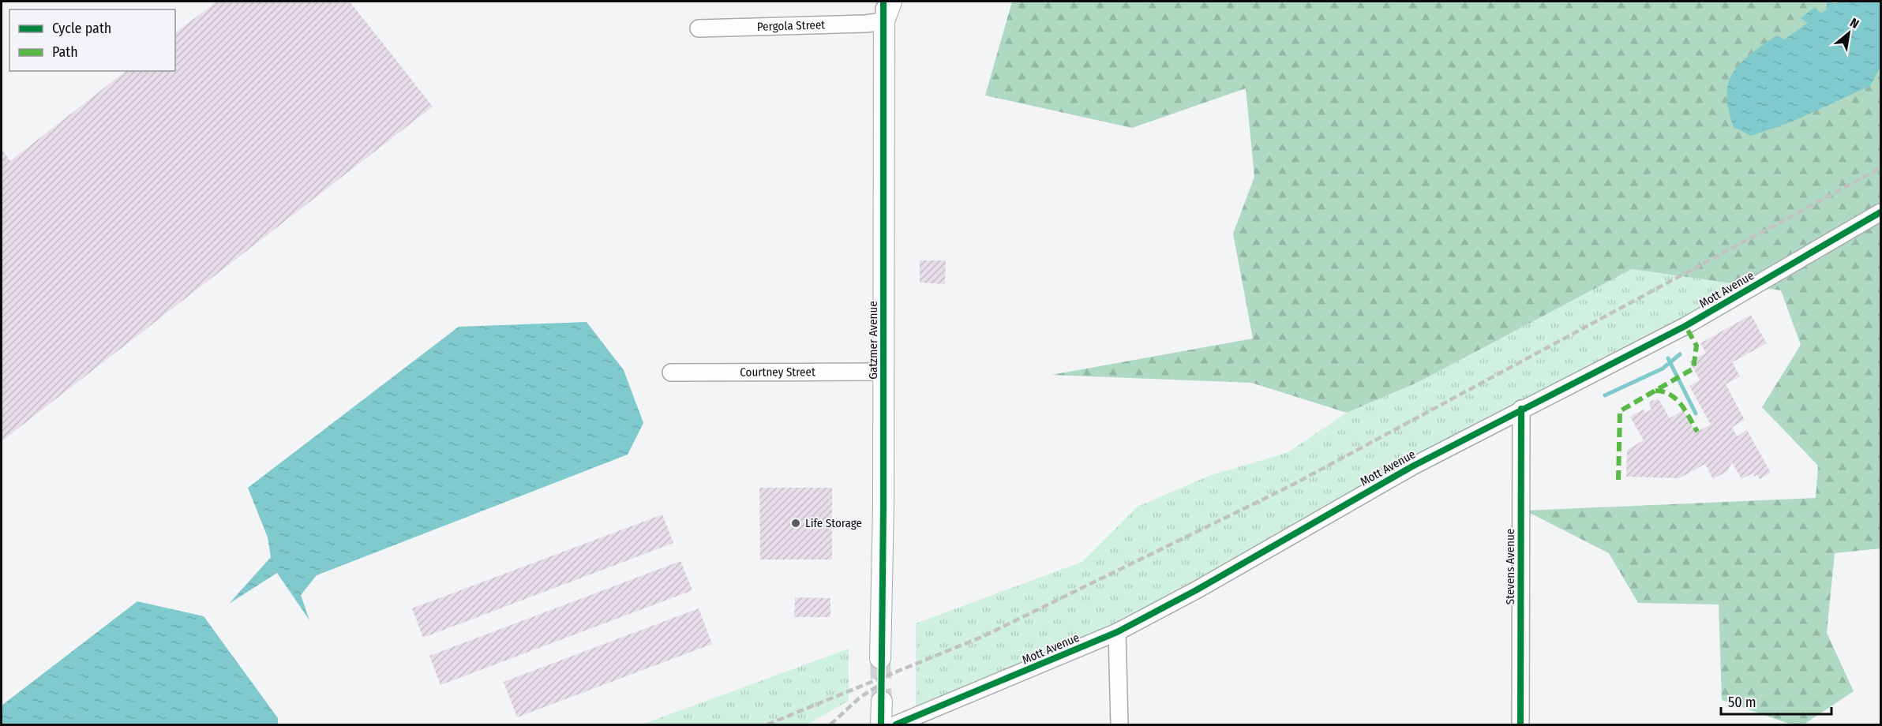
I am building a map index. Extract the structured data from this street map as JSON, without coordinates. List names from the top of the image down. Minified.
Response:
{"streets":{"street":["Pergola Street","Mott Avenue","Gatzmer Avenue","Courtney Street","Stevens Avenue"]},"crossings":[["Pergola Street","Gatzmer Avenue"],["Mott Avenue","Stevens Avenue"],["Gatzmer Avenue","Courtney Street"]],"places":["Life Storage"],"legend":["Cycle path","Path"],"scale_bar":"50 m","north":"top right"}
